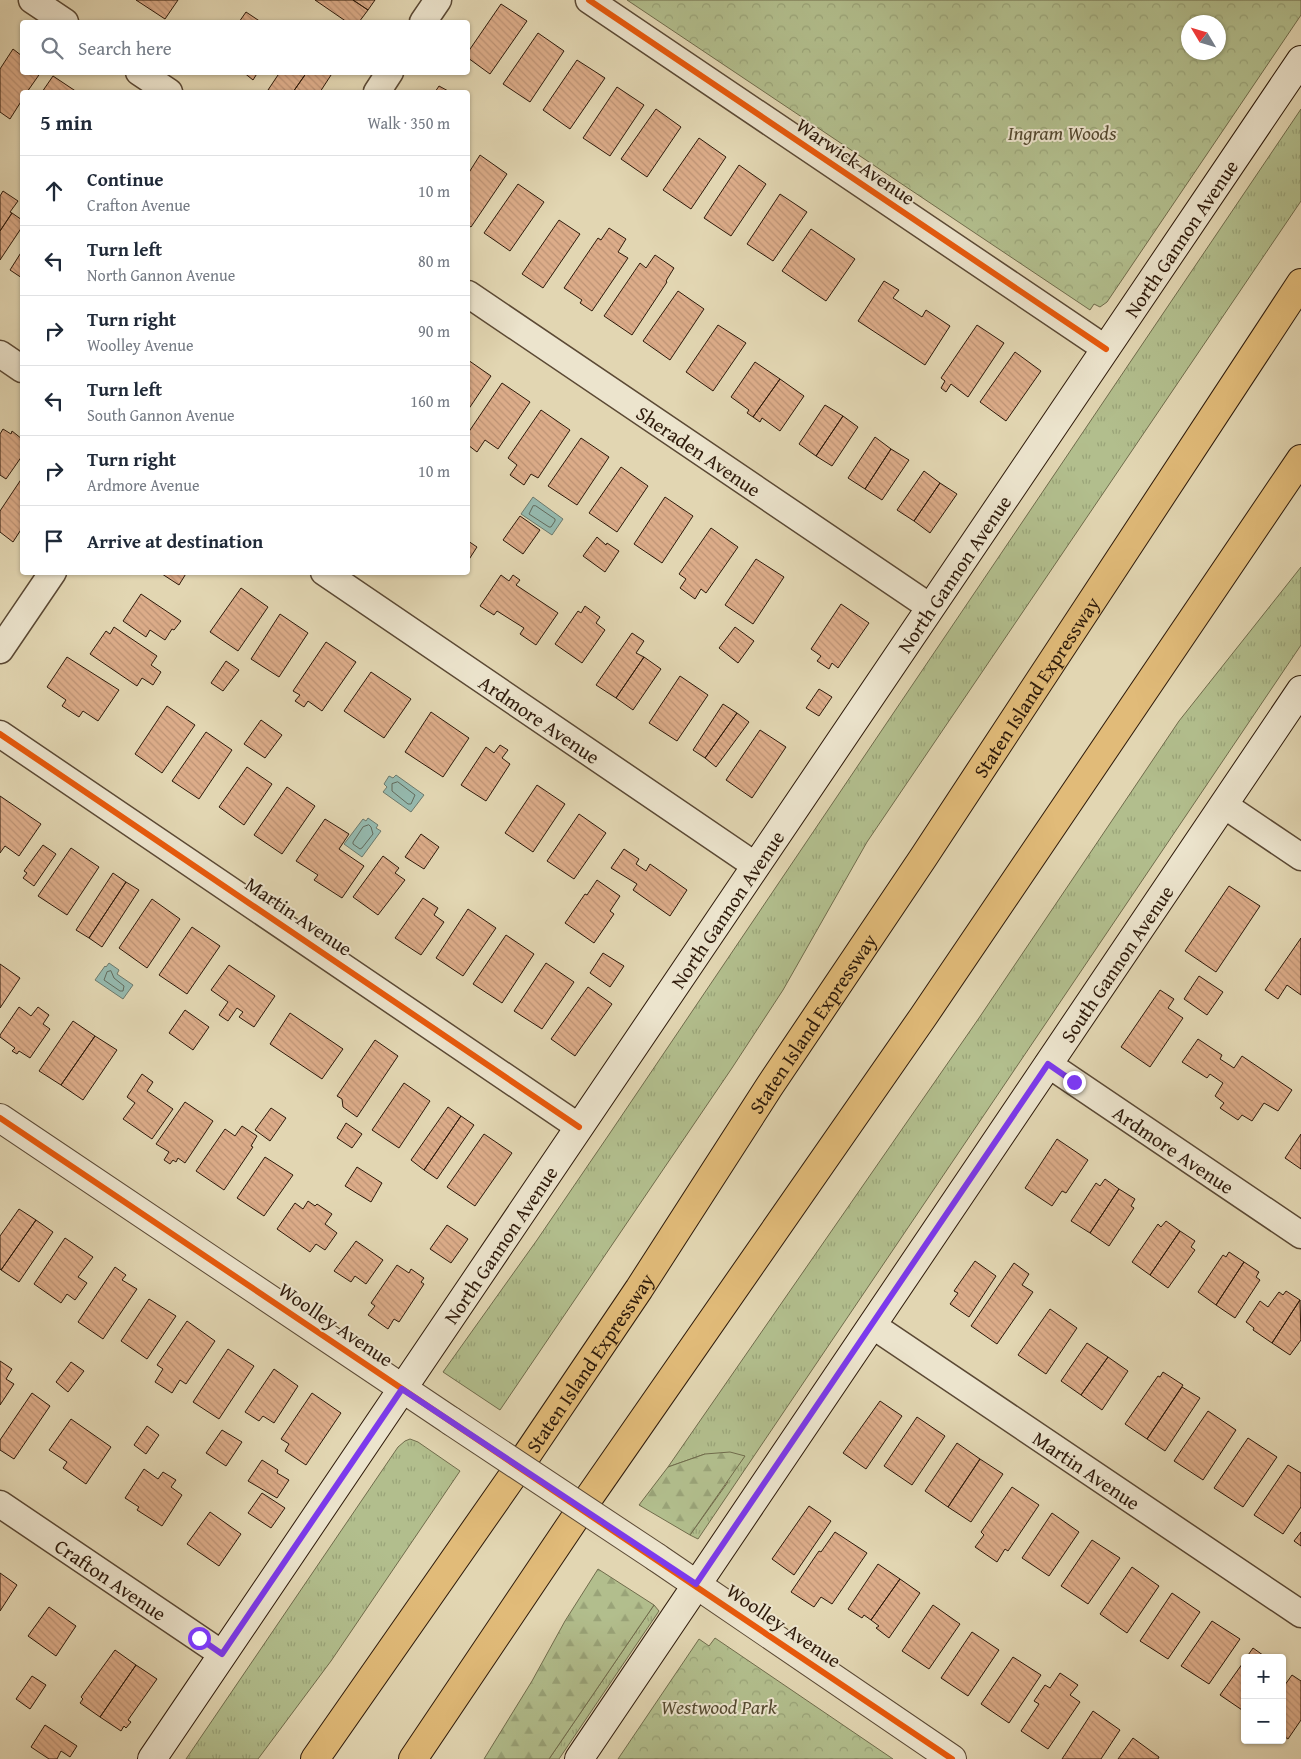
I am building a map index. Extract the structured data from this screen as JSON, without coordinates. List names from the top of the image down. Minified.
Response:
{"streets":{"highway":["Staten Island Expressway"],"main road":["North Gannon Avenue","South Gannon Avenue","Woolley Avenue"],"street":["Warwick Avenue","Sheraden Avenue","Ardmore Avenue","Martin Avenue","Crafton Avenue"]},"crossings":[["Warwick Avenue","North Gannon Avenue"],["North Gannon Avenue","Sheraden Avenue"],["North Gannon Avenue","Ardmore Avenue"],["North Gannon Avenue","Martin Avenue"],["North Gannon Avenue","Woolley Avenue"],["North Gannon Avenue","Crafton Avenue"],["Ardmore Avenue","South Gannon Avenue"],["Martin Avenue","South Gannon Avenue"],["South Gannon Avenue","Woolley Avenue"]],"parks":["Ingram Woods","Westwood Park"],"north":"top left","page":{"search":"Search here","heading":["5 min","Walk · 350 m"],"list":[["Continue","Crafton Avenue","10 m"],["Turn left","North Gannon Avenue","80 m"],["Turn right","Woolley Avenue","90 m"],["Turn left","South Gannon Avenue","160 m"],["Turn right","Ardmore Avenue","10 m"],"Arrive at destination"],"map_buttons":["+","−"]}}
